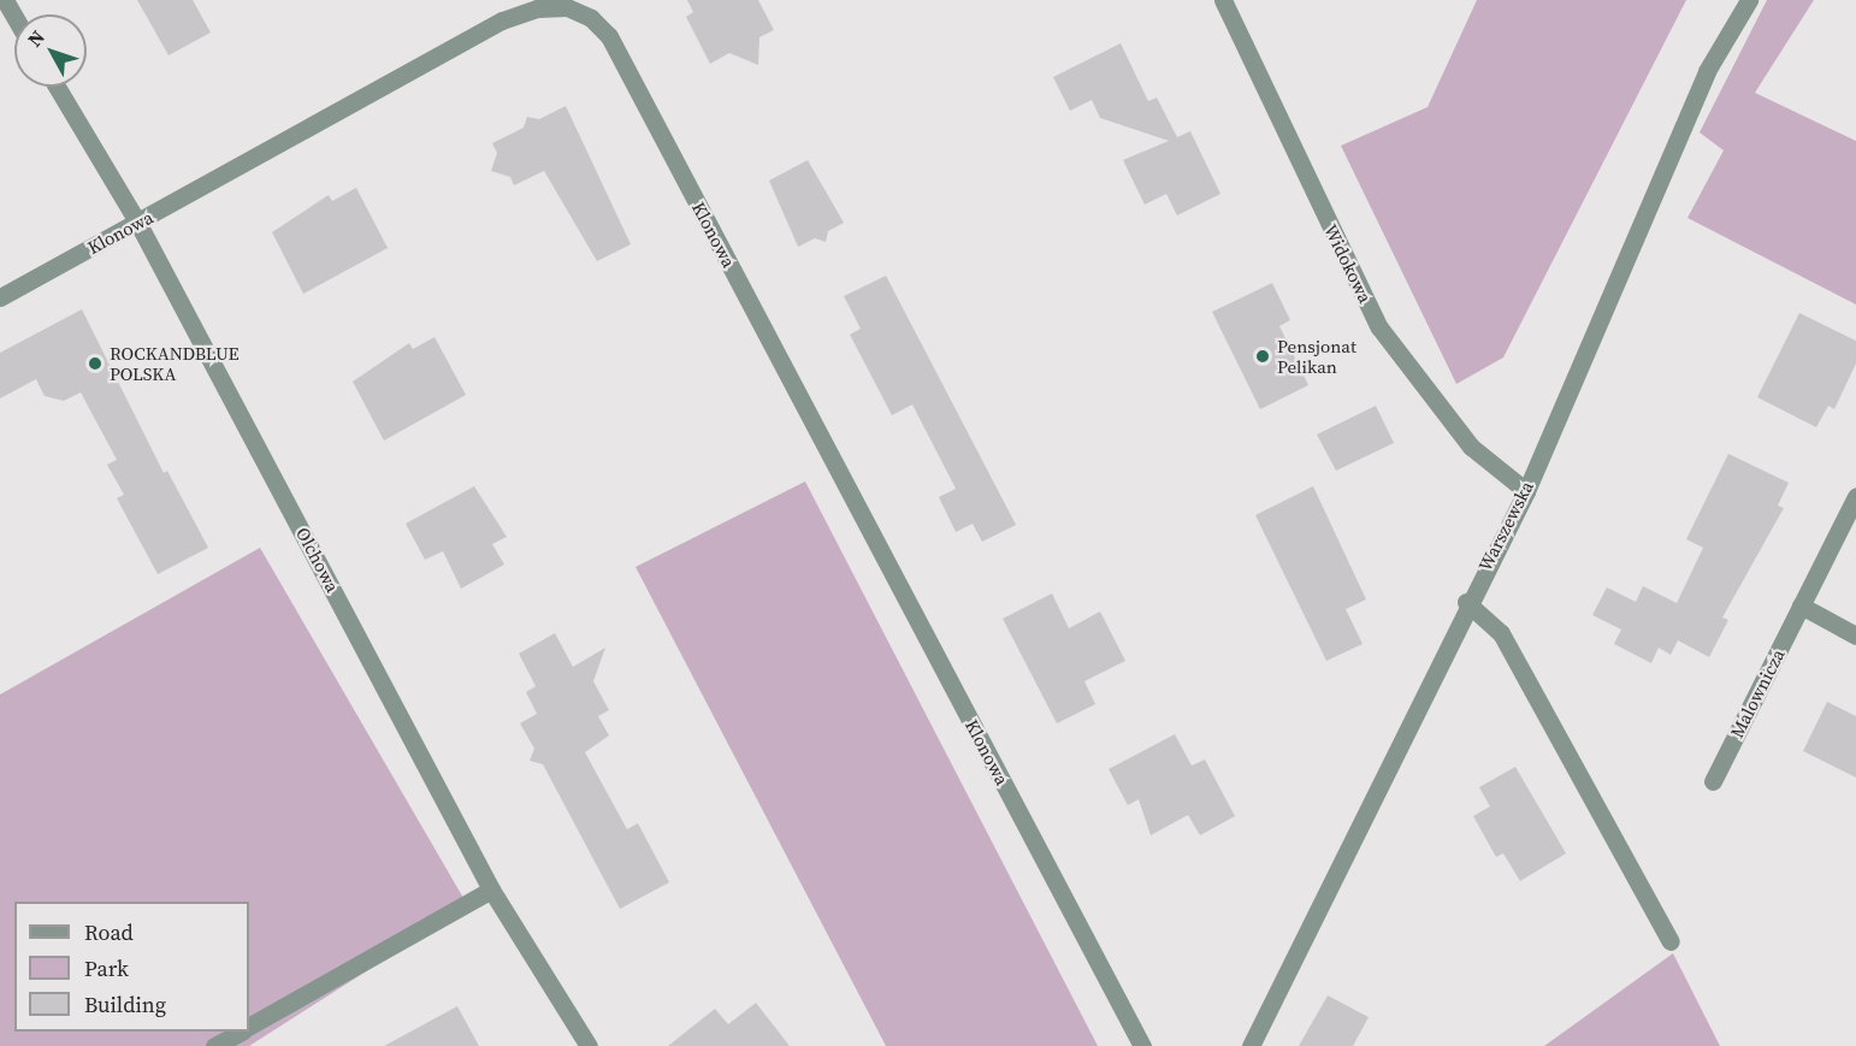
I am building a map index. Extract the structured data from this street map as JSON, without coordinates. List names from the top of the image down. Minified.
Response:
{"streets":{"street":["Klonowa","Widokowa","Warszewska","Olchowa","Malownicza"]},"crossings":[["Klonowa","Olchowa"],["Widokowa","Warszewska"]],"places":["Pensjonat Pelikan","ROCKANDBLUE POLSKA"],"legend":["Road","Park","Building"],"north":"top left"}
